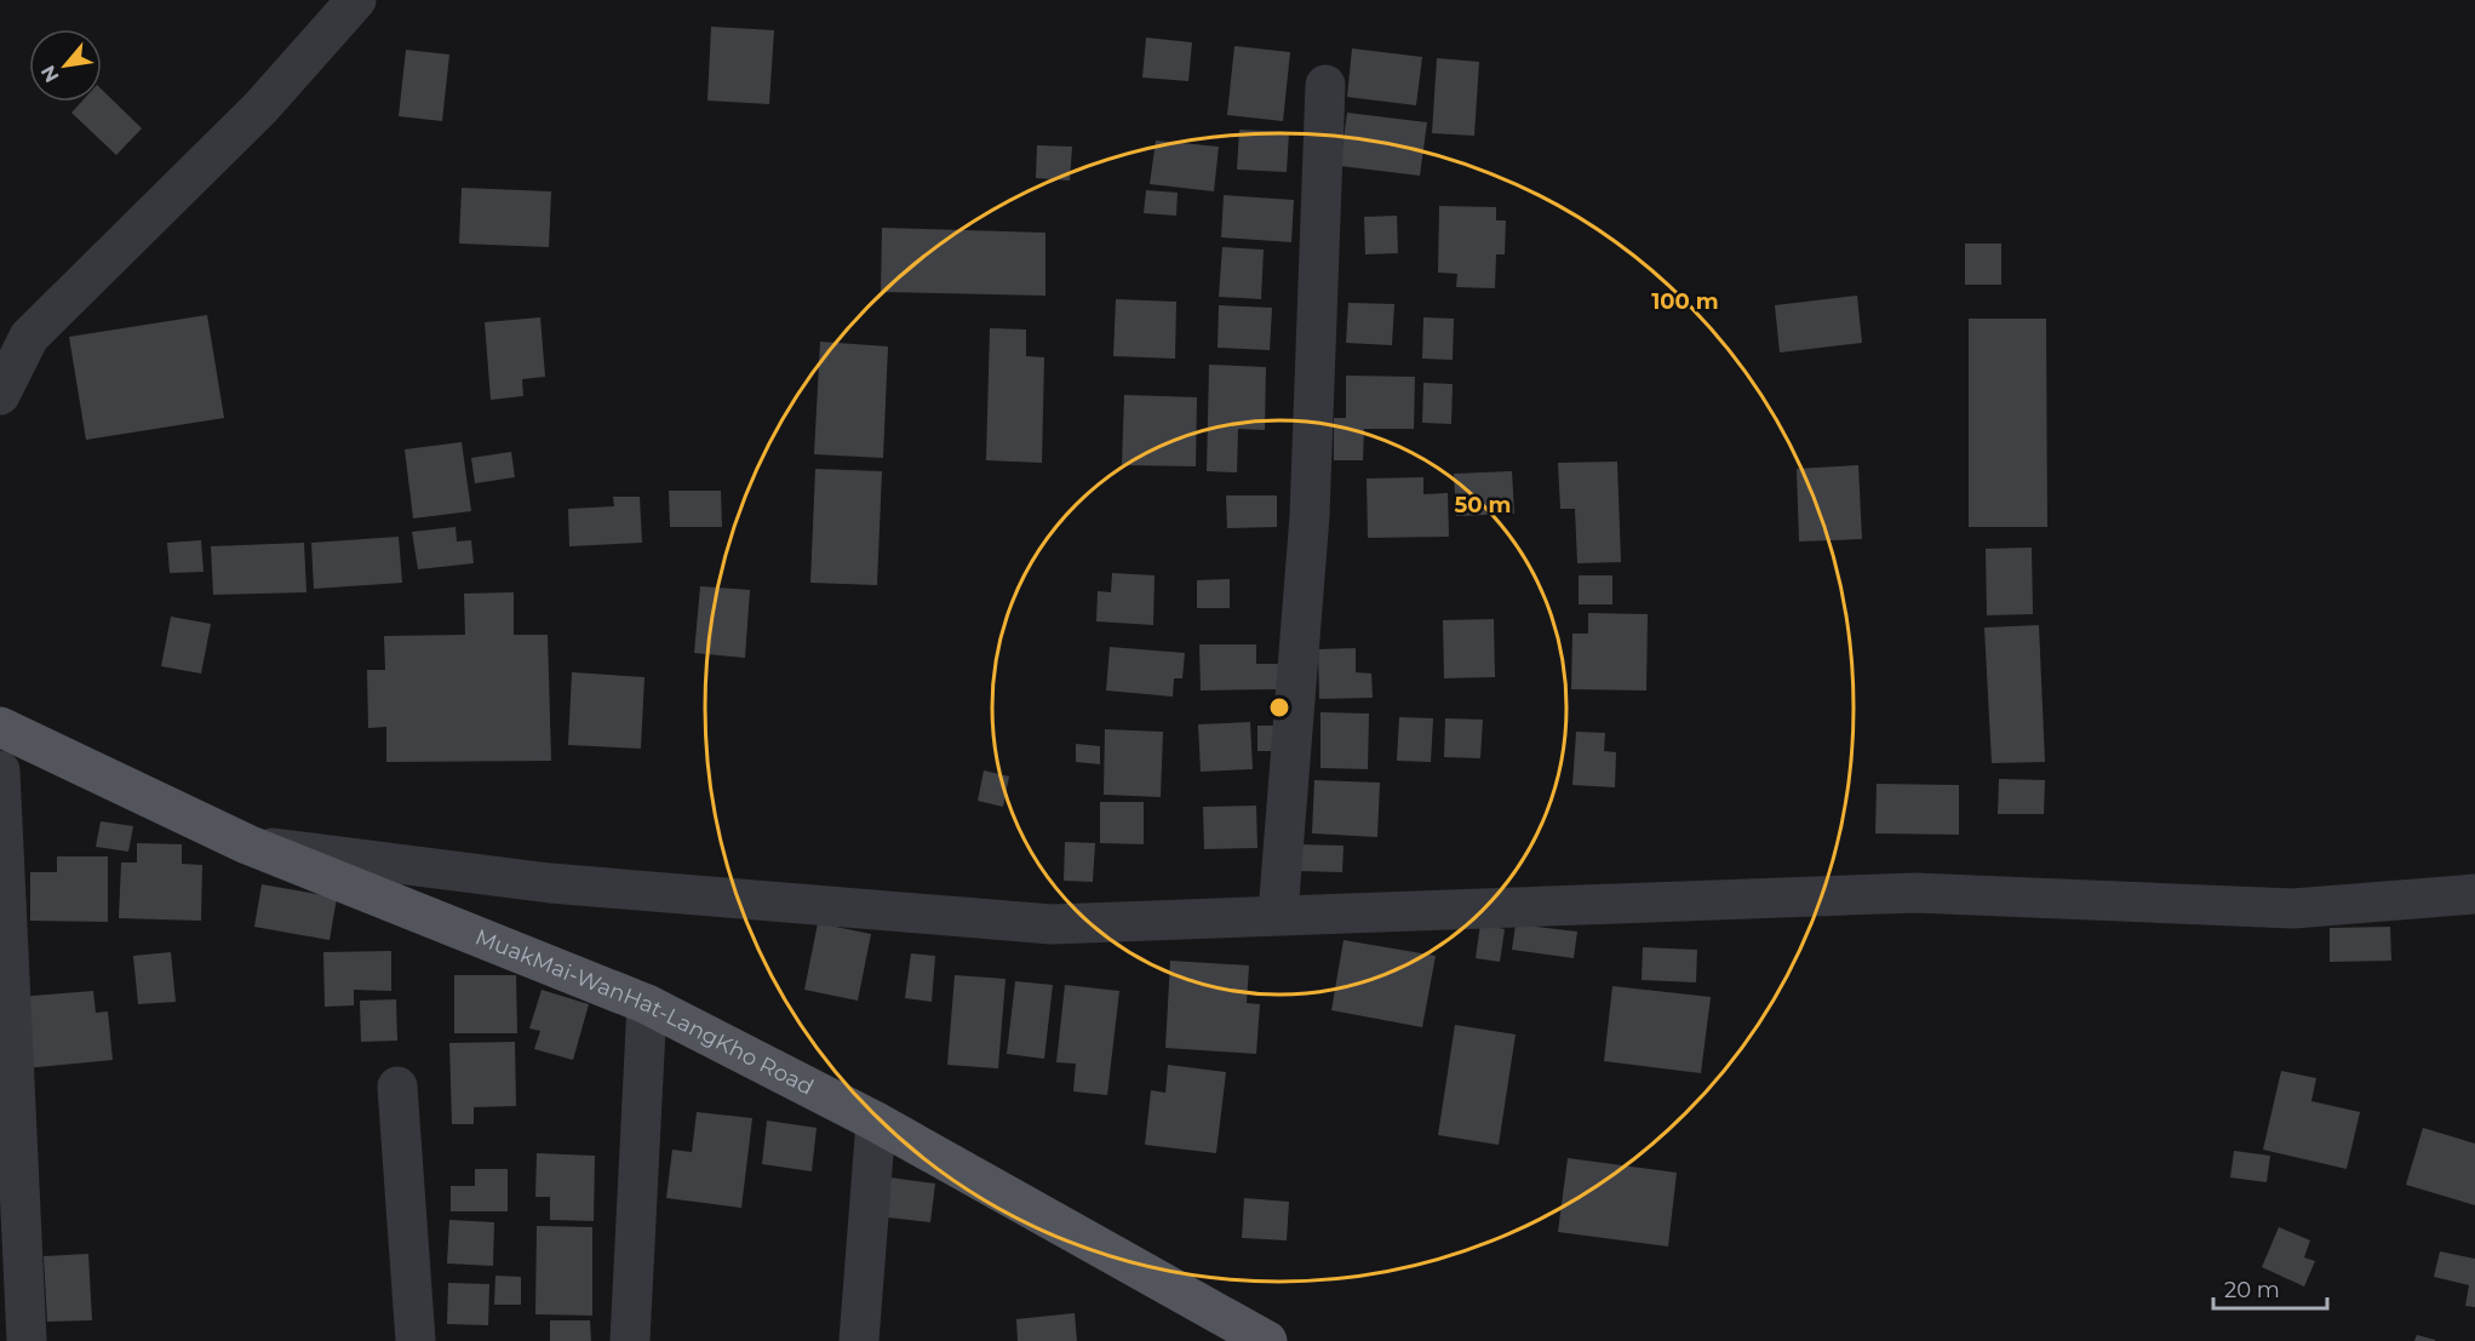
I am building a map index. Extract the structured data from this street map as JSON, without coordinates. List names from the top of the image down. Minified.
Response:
{"streets":{"main road":["MuakMai-WanHat-LangKho Road"]},"scale_bar":"20 m","north":"bottom left","rings":["100 m","50 m"]}
